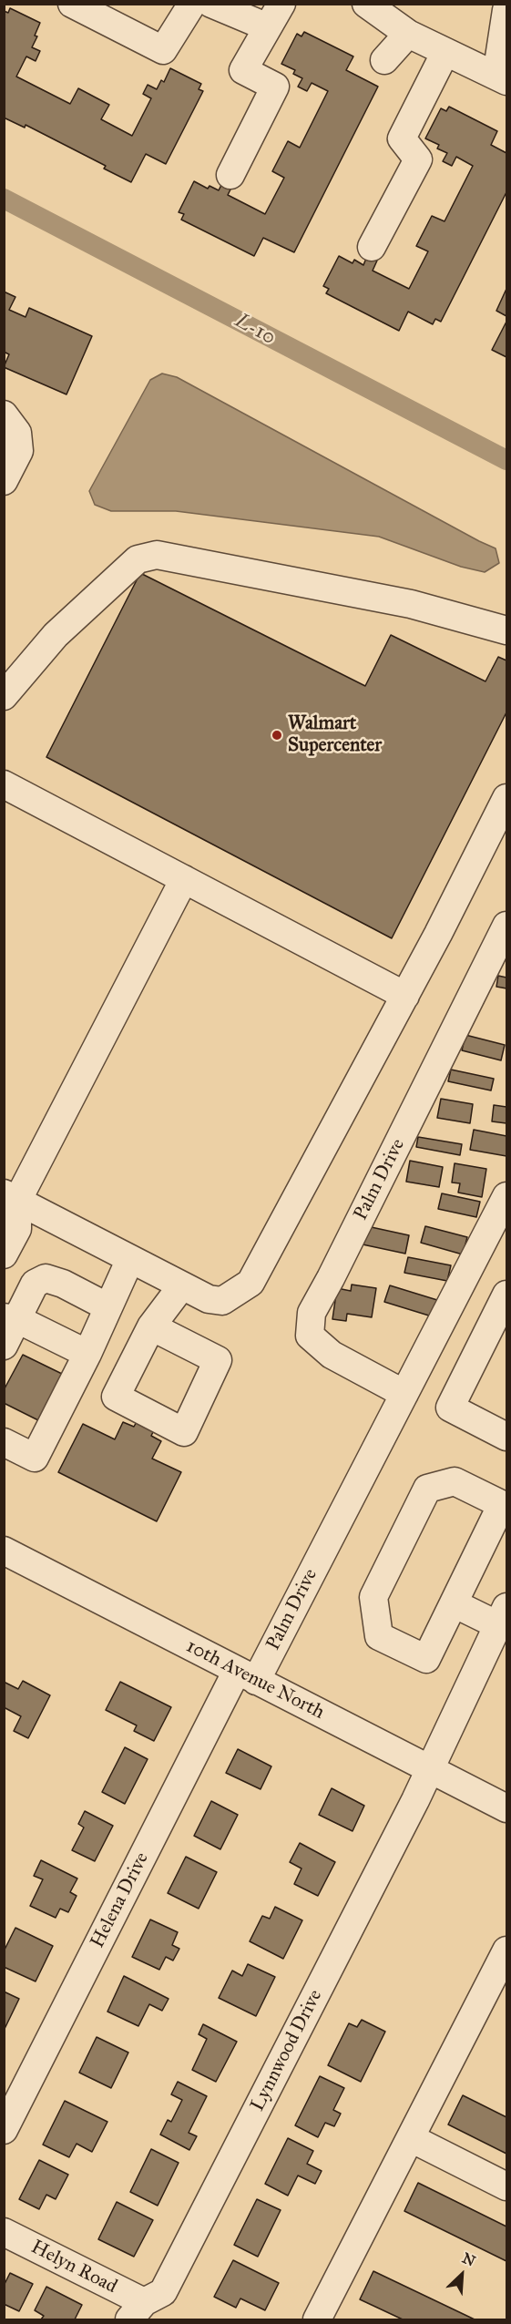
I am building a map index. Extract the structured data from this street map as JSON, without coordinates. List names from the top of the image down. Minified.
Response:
{"streets":{"street":["Palm Drive","10th Avenue North","Helena Drive","Lynnwood Drive","Helyn Road"]},"crossings":[["Palm Drive","10th Avenue North"],["Palm Drive","Helena Drive"],["10th Avenue North","Helena Drive"],["10th Avenue North","Lynnwood Drive"],["Lynnwood Drive","Helyn Road"]],"water":["L-10"],"places":["Walmart Supercenter"],"north":"top right"}
